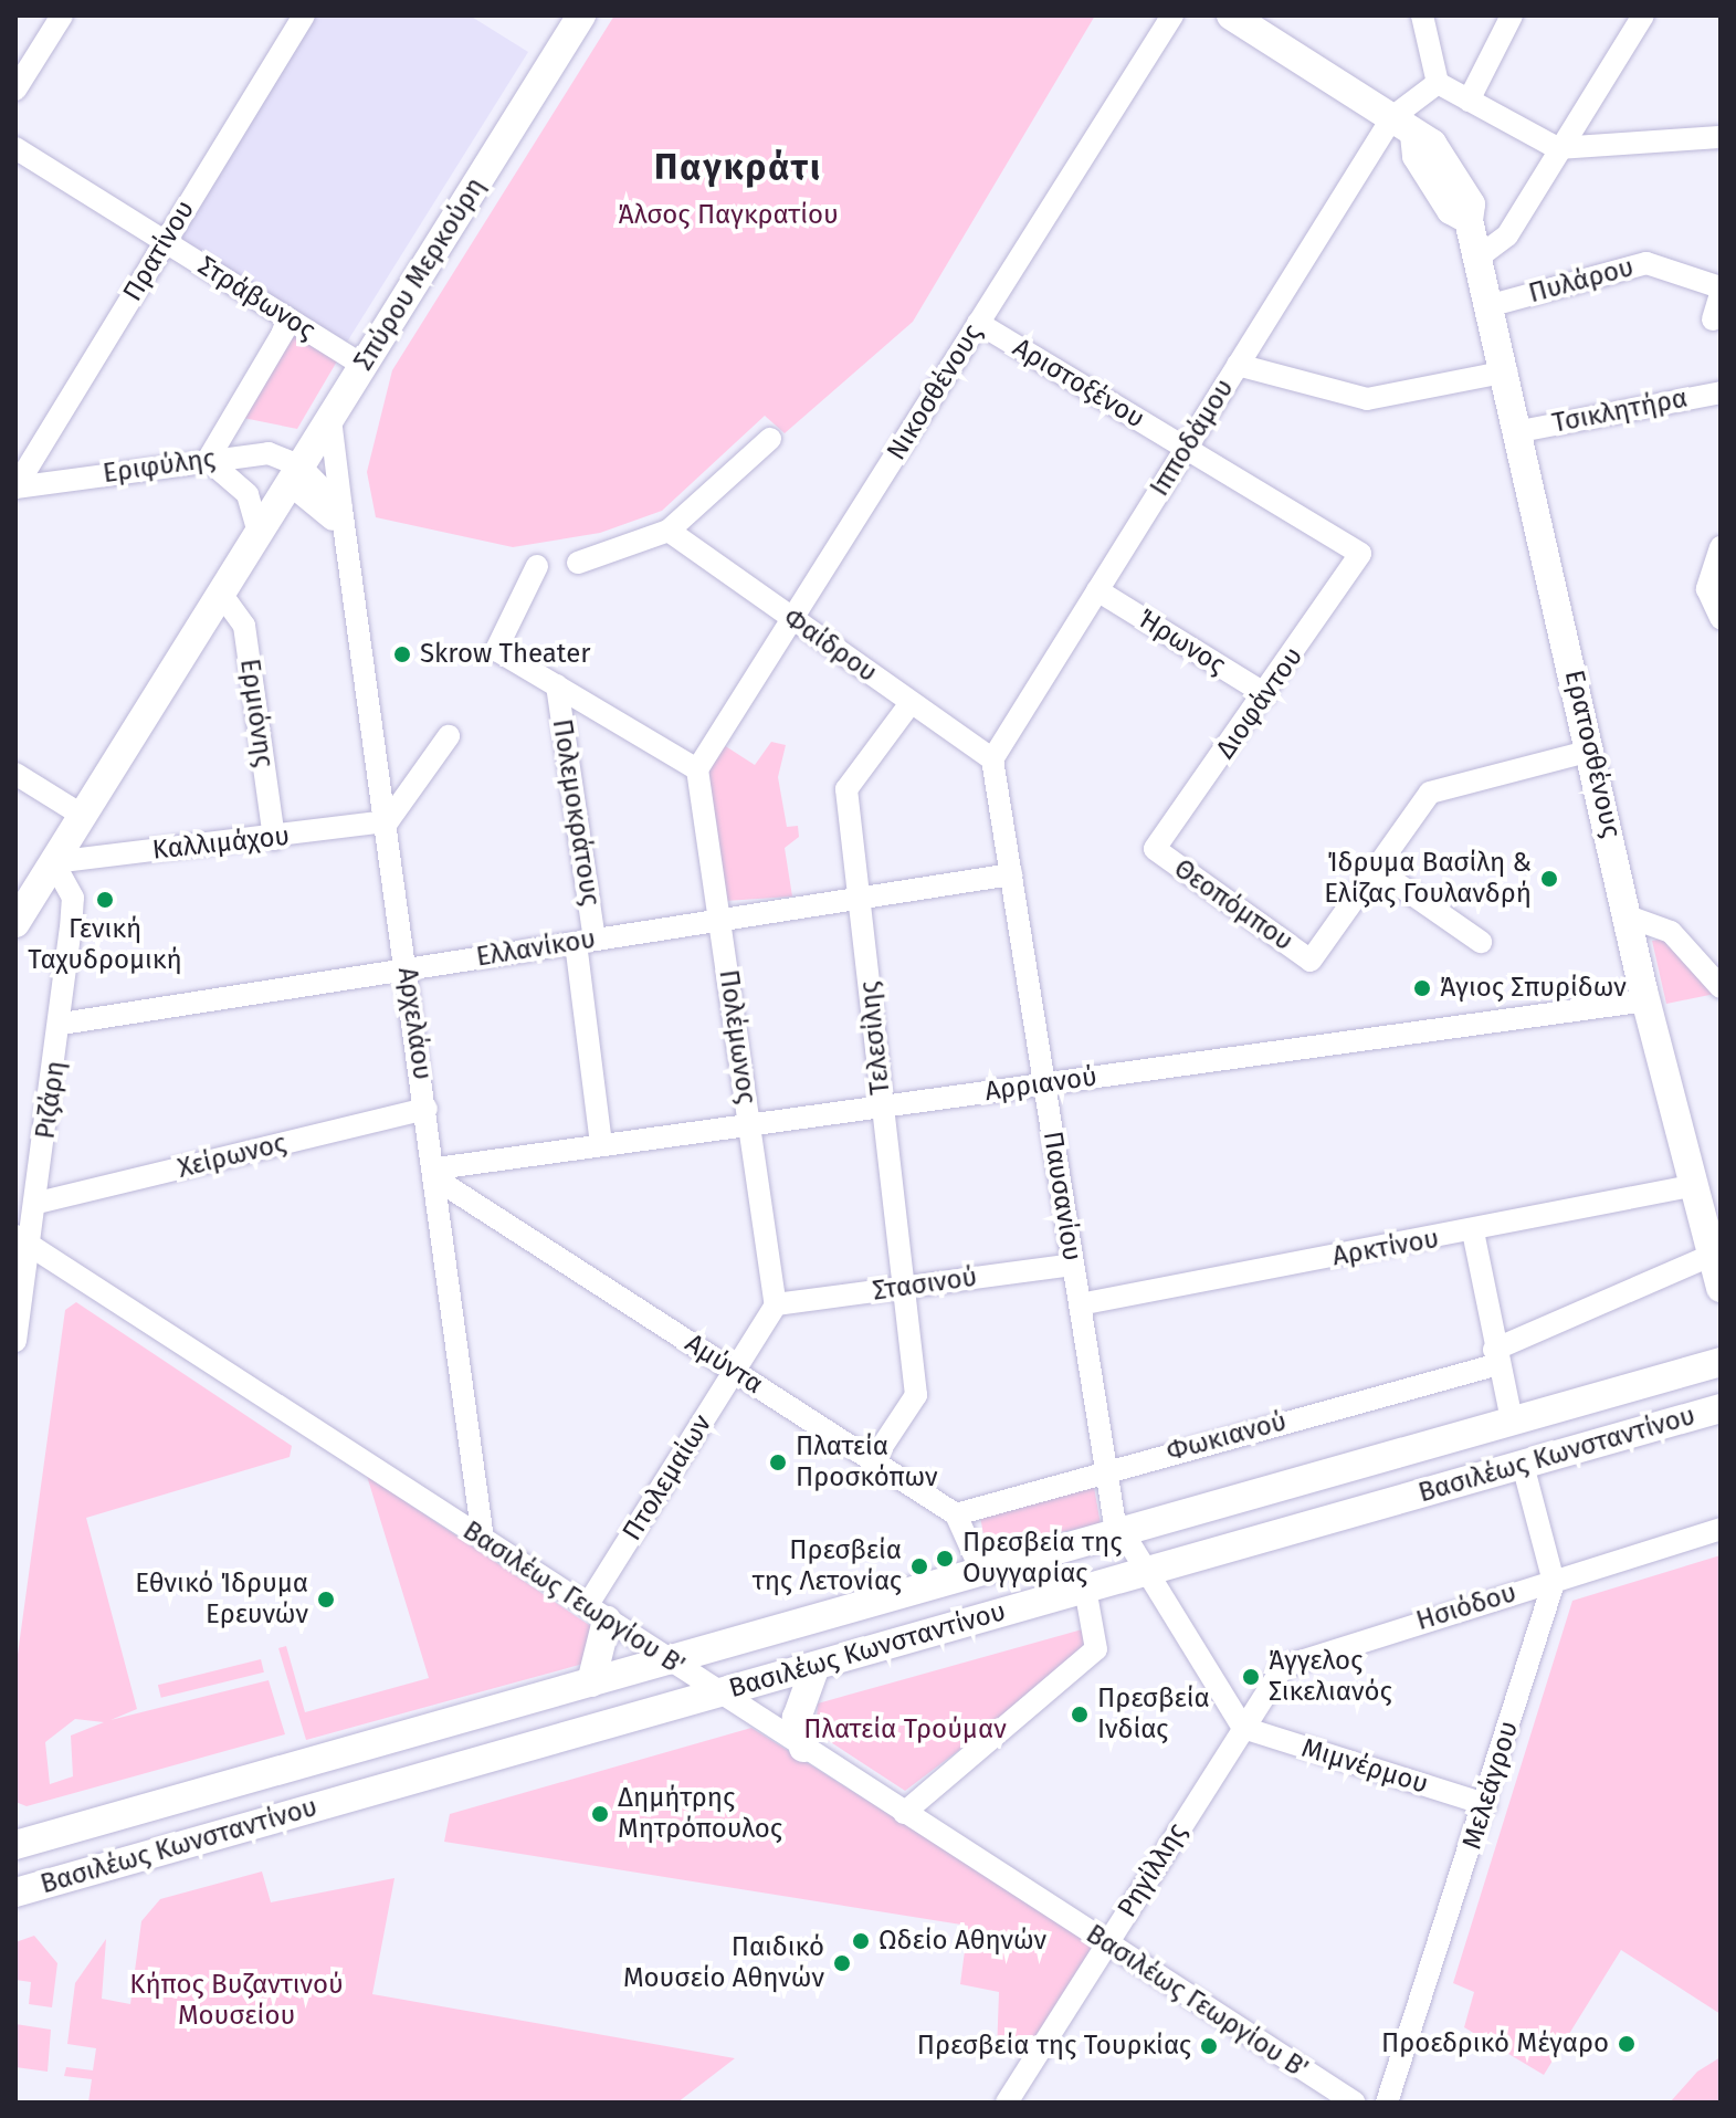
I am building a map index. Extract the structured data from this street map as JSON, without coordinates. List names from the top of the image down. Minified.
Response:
{"streets":{"main road":["Σπύρου Μερκούρη","Ερατοσθένους","Βασιλέως Κωνσταντίνου"],"street":["Πρατίνου","Πυλάρου","Στράβωνος","Αριστοξένου","Νικοσθένους","Τσικλητήρα","Ιπποδάμου","Εριφύλης","Ήρωνος","Φαίδρου","Διοφάντου","Ερμιόνης","Πολεμοκράτους","Καλλιμάχου","Θεοπόμπου","Ελλανίκου","Αρχελάου","Πολέμωνος","Τελεσίλης","Αρριανού","Ριζάρη","Χείρωνος","Παυσανίου","Αρκτίνου","Στασινού","Αμύντα","Φωκιανού","Πτολεμαίων","Βασιλέως Γεωργίου Β'","Ησιόδου","Μιμνέρμου","Μελεάγρου","Ρηγίλλης"]},"crossings":[["Πρατίνου","Στράβωνος"],["Πρατίνου","Εριφύλης"],["Σπύρου Μερκούρη","Στράβωνος"],["Σπύρου Μερκούρη","Εριφύλης"],["Σπύρου Μερκούρη","Ερμιόνης"],["Σπύρου Μερκούρη","Καλλιμάχου"],["Σπύρου Μερκούρη","Αρχελάου"],["Σπύρου Μερκούρη","Ριζάρη"],["Πυλάρου","Ερατοσθένους"],["Αριστοξένου","Νικοσθένους"],["Αριστοξένου","Ιπποδάμου"],["Αριστοξένου","Διοφάντου"],["Νικοσθένους","Φαίδρου"],["Νικοσθένους","Πολέμωνος"],["Τσικλητήρα","Ερατοσθένους"],["Ιπποδάμου","Ήρωνος"],["Ιπποδάμου","Φαίδρου"],["Ιπποδάμου","Ερατοσθένους"],["Ιπποδάμου","Παυσανίου"],["Ήρωνος","Διοφάντου"],["Φαίδρου","Τελεσίλης"],["Φαίδρου","Παυσανίου"],["Διοφάντου","Θεοπόμπου"],["Ερμιόνης","Καλλιμάχου"],["Ερατοσθένους","Αρριανού"],["Ερατοσθένους","Αρκτίνου"],["Ερατοσθένους","Φωκιανού"],["Πολεμοκράτους","Ελλανίκου"],["Πολεμοκράτους","Αρριανού"],["Καλλιμάχου","Αρχελάου"],["Καλλιμάχου","Ριζάρη"],["Ελλανίκου","Αρχελάου"],["Ελλανίκου","Πολέμωνος"],["Ελλανίκου","Τελεσίλης"],["Ελλανίκου","Ριζάρη"],["Ελλανίκου","Παυσανίου"],["Αρχελάου","Αρριανού"],["Αρχελάου","Χείρωνος"],["Αρχελάου","Αμύντα"],["Αρχελάου","Βασιλέως Γεωργίου Β'"],["Πολέμωνος","Αρριανού"],["Πολέμωνος","Στασινού"],["Πολέμωνος","Πτολεμαίων"],["Τελεσίλης","Αρριανού"],["Τελεσίλης","Στασινού"],["Τελεσίλης","Αμύντα"],["Αρριανού","Παυσανίου"],["Αρριανού","Αμύντα"],["Ριζάρη","Χείρωνος"],["Ριζάρη","Βασιλέως Γεωργίου Β'"],["Παυσανίου","Αρκτίνου"],["Παυσανίου","Στασινού"],["Παυσανίου","Φωκιανού"],["Παυσανίου","Βασιλέως Κωνσταντίνου"],["Παυσανίου","Ησιόδου"],["Παυσανίου","Μιμνέρμου"],["Παυσανίου","Ρηγίλλης"],["Στασινού","Πτολεμαίων"],["Αμύντα","Φωκιανού"],["Αμύντα","Πτολεμαίων"],["Βασιλέως Κωνσταντίνου","Βασιλέως Γεωργίου Β'"],["Πτολεμαίων","Βασιλέως Γεωργίου Β'"],["Βασιλέως Γεωργίου Β'","Ρηγίλλης"],["Ησιόδου","Μιμνέρμου"],["Ησιόδου","Μελεάγρου"],["Ησιόδου","Ρηγίλλης"],["Μιμνέρμου","Μελεάγρου"],["Μιμνέρμου","Ρηγίλλης"]],"districts":["Παγκράτι"],"parks":["Άλσος Παγκρατίου","Πλατεία Τρούμαν","Κήπος Βυζαντινού Μουσείου"],"places":["Skrow Theater","Ίδρυμα Βασίλη & Ελίζας Γουλανδρή","Γενική Ταχυδρομική","Άγιος Σπυρίδων","Πλατεία Προσκόπων","Πρεσβεία της Ουγγαρίας","Πρεσβεία της Λετονίας","Εθνικό Ίδρυμα Ερευνών","Άγγελος Σικελιανός","Πρεσβεία Ινδίας","Δημήτρης Μητρόπουλος","Ωδείο Αθηνών","Παιδικό Μουσείο Αθηνών","Προεδρικό Μέγαρο","Πρεσβεία της Τουρκίας"]}
